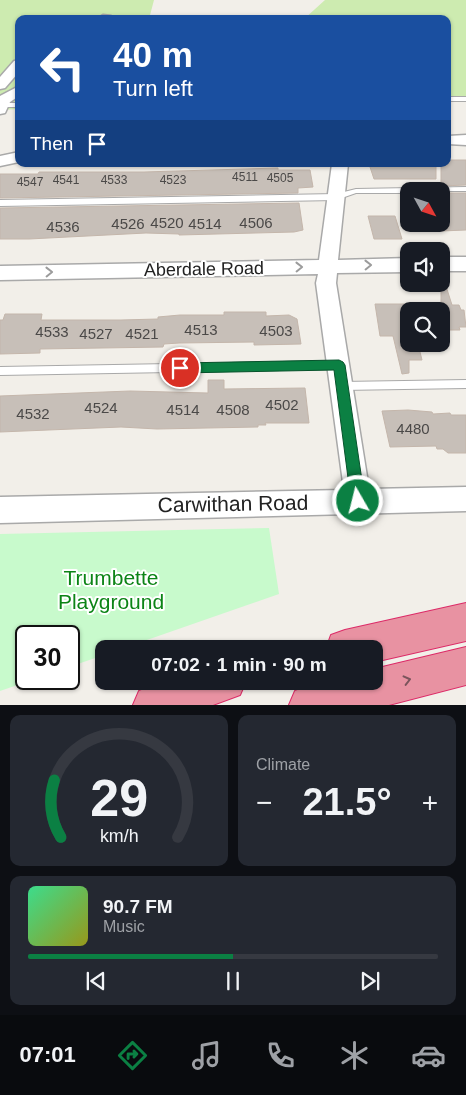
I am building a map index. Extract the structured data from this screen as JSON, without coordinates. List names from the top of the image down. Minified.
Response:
{"streets":{"street":["Aberdale Road","Carwithan Road"]},"one_way":["Aberdale Road"],"parks":["Trumbette Playground"],"house_numbers":["4511","4505","4541","4533","4523","4547","4520","4506","4526","4514","4536","4513","4503","4533","4527","4521","4502","4524","4514","4508","4532","4480"],"north":"bottom right","page":{"turn":["40 m","Turn left"],"then":"Then","limit":"30","trip":"07:02 · 1 min · 90 m","tile":"Climate","heat":["−","21.5°","+"],"song":["90.7 FM","Music"],"tabs":"07:01","gauge":["29","km/h"]}}
